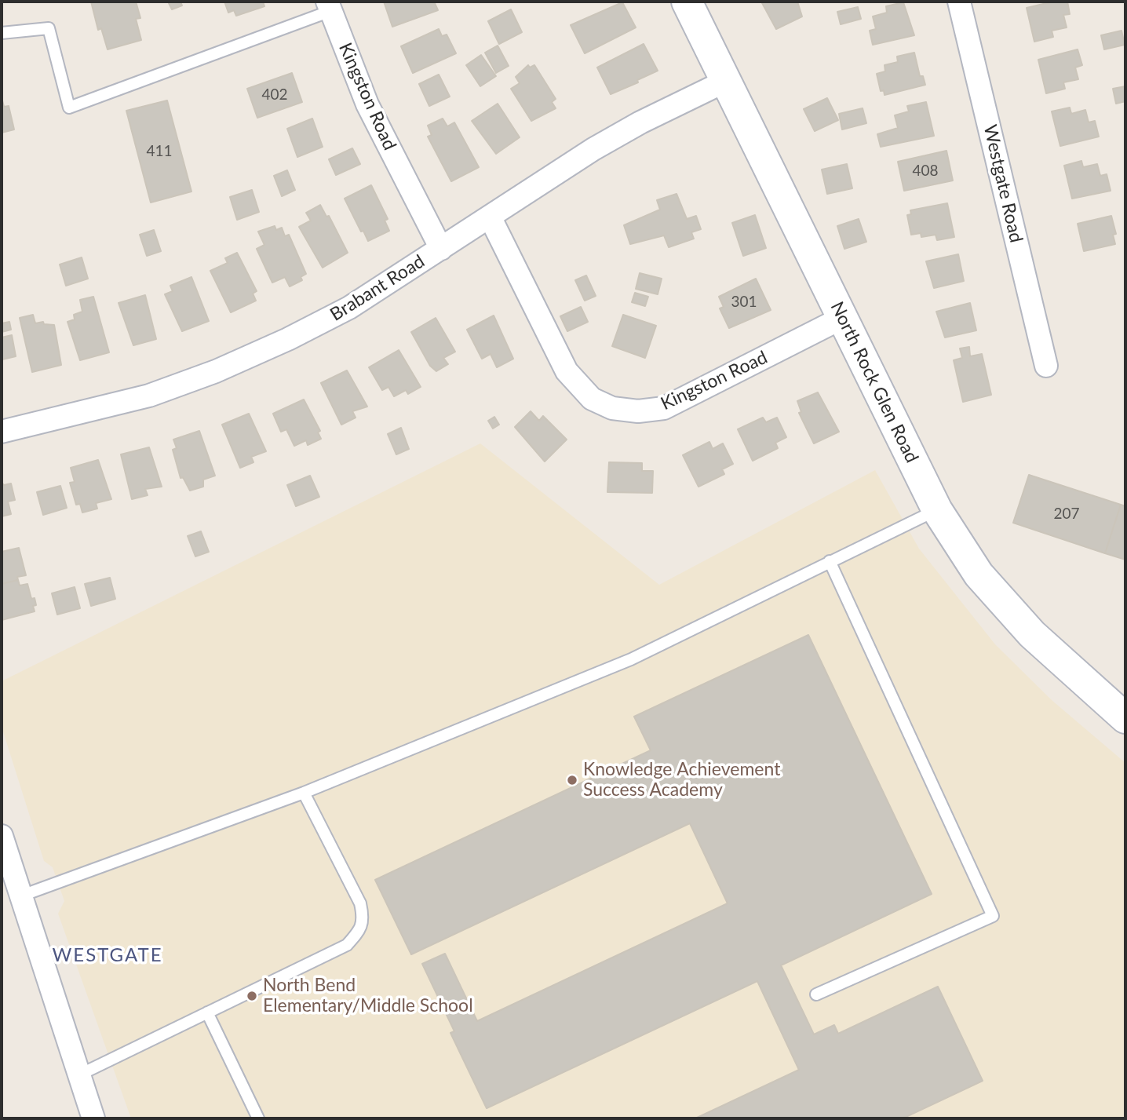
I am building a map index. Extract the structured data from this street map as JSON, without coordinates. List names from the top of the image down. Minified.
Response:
{"streets":{"street":["Kingston Road","Westgate Road","Brabant Road","North Rock Glen Road"]},"crossings":[["Kingston Road","Brabant Road"],["Kingston Road","North Rock Glen Road"],["Brabant Road","North Rock Glen Road"]],"districts":["WESTGATE"],"places":["Knowledge Achievement Success Academy","North Bend Elementary/Middle School"],"house_numbers":["402","411","408","301","207"]}
